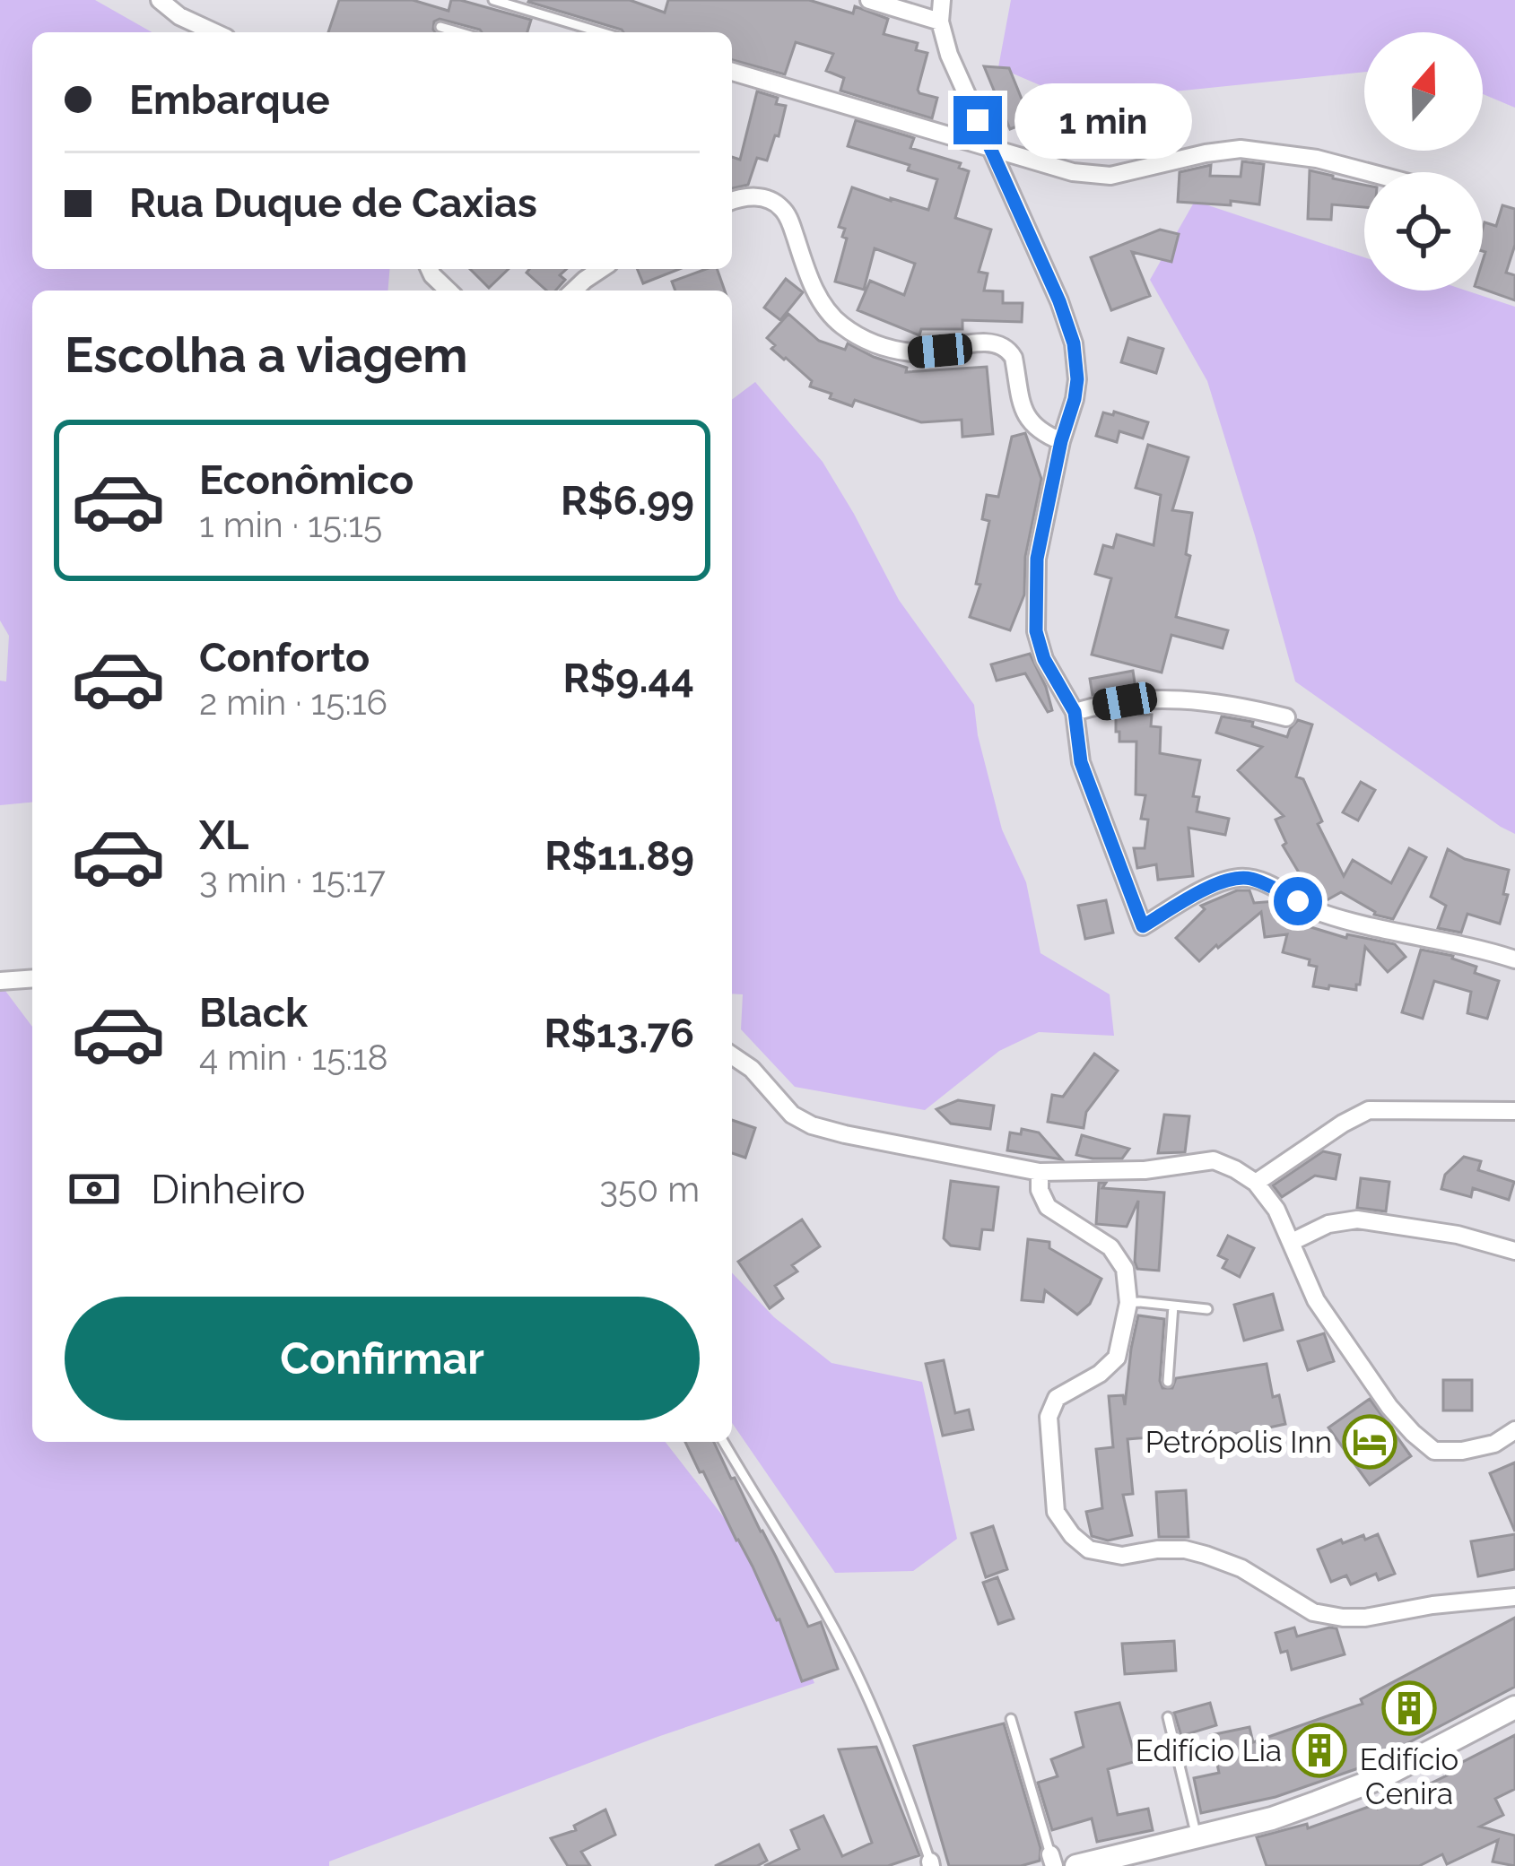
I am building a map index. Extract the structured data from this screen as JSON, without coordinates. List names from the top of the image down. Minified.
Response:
{"places":{"hotel":["Petrópolis Inn"],"building":["Edifício Cenira","Edifício Lia"]},"north":"top","page":{"banner":["Embarque","Rua Duque de Caxias"],"bubble":"1 min","heading":"Escolha a viagem","list":[{"name":"Econômico","note":"1 min · 15:15","value":"R$6.99"},{"name":"Conforto","note":"2 min · 15:16","value":"R$9.44"},{"name":"XL","note":"3 min · 15:17","value":"R$11.89"},{"name":"Black","note":"4 min · 15:18","value":"R$13.76"}],"pay":["Dinheiro","350 m"],"buttons":"Confirmar"}}
